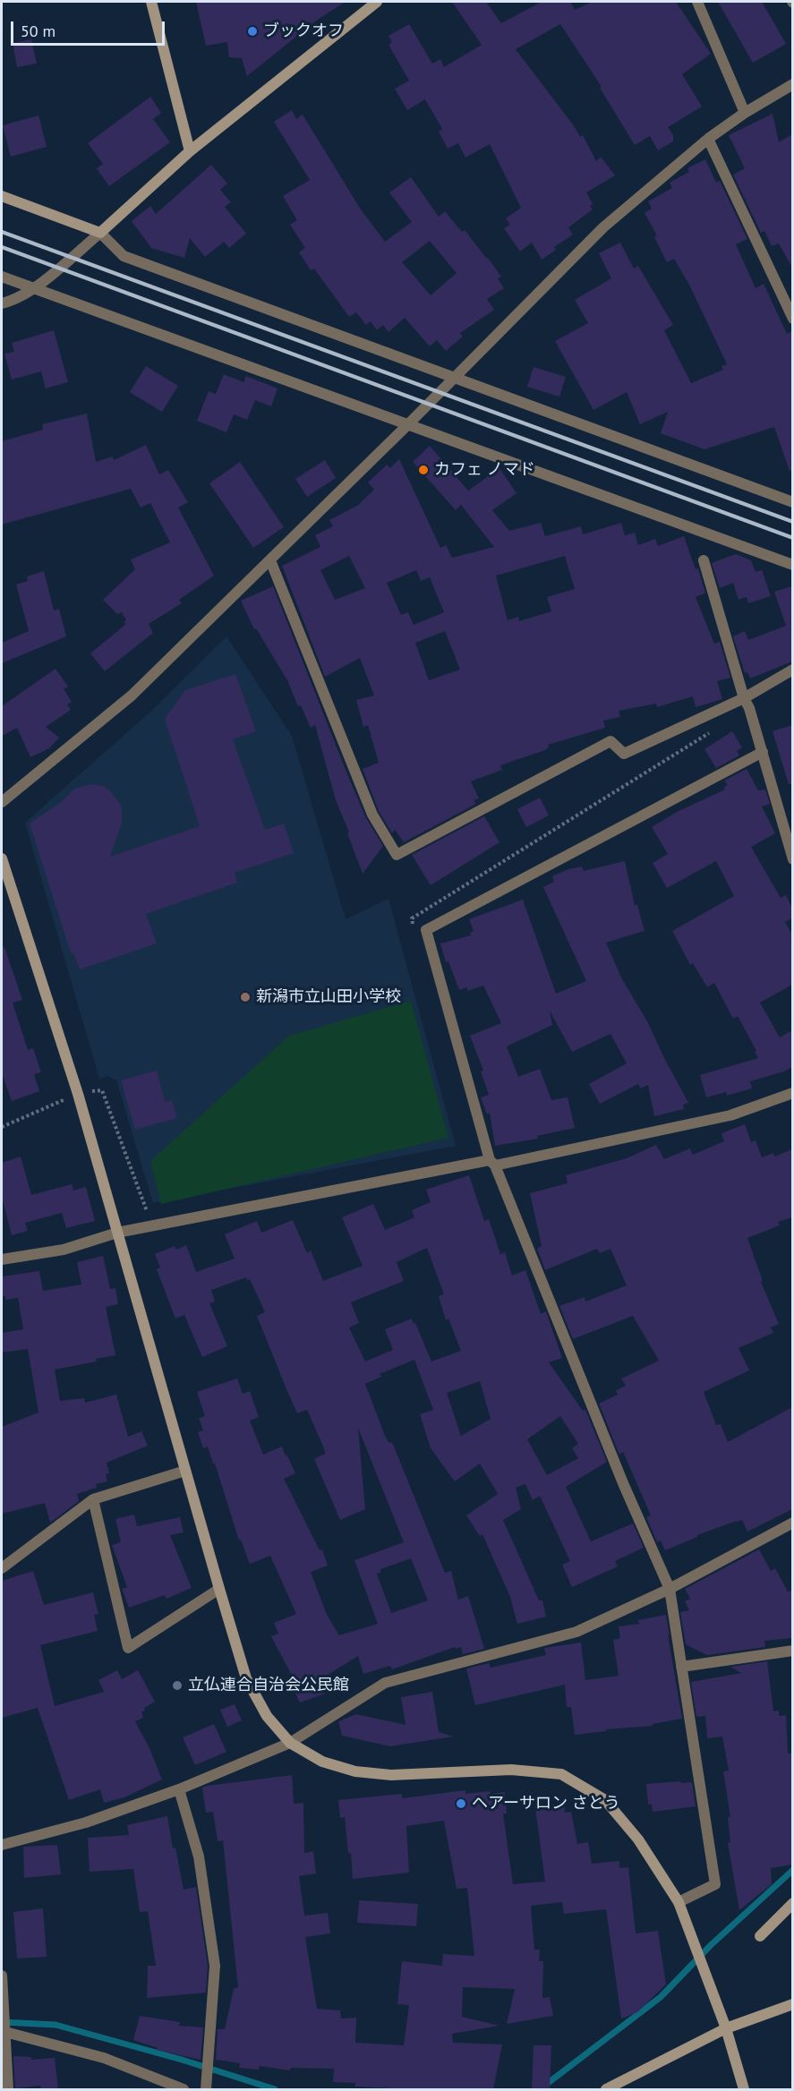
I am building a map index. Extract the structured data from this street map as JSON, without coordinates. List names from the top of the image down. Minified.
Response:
{"places":["ブックオフ","カフェ ノマド","新潟市立山田小学校","立仏連合自治会公民館","ヘアーサロン さとう"],"scale_bar":"50 m"}
